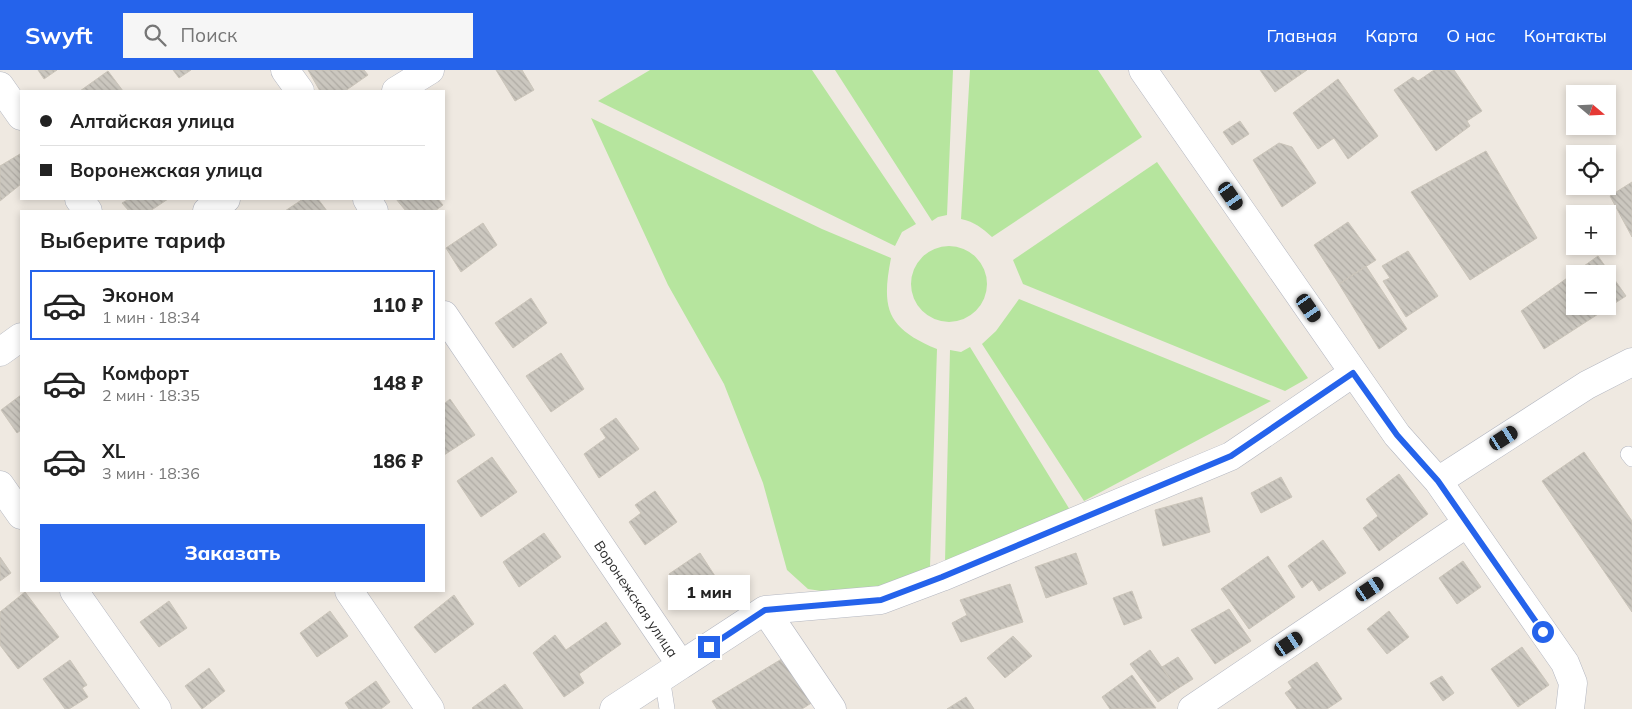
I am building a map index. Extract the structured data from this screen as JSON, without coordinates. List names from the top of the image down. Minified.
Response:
{"streets":{"street":["Воронежская улица"]},"north":"right","page":{"header":"Swyft","search":"Поиск","nav":["Главная","Карта","О нас","Контакты"],"map_buttons":["+","−"],"banner":["Алтайская улица","Воронежская улица"],"heading":"Выберите тариф","list":[{"name":"Эконом","note":"1 мин · 18:34","value":"110 ₽"},{"name":"Комфорт","note":"2 мин · 18:35","value":"148 ₽"},{"name":"XL","note":"3 мин · 18:36","value":"186 ₽"}],"buttons":"Заказать","bubble":"1 мин"}}
